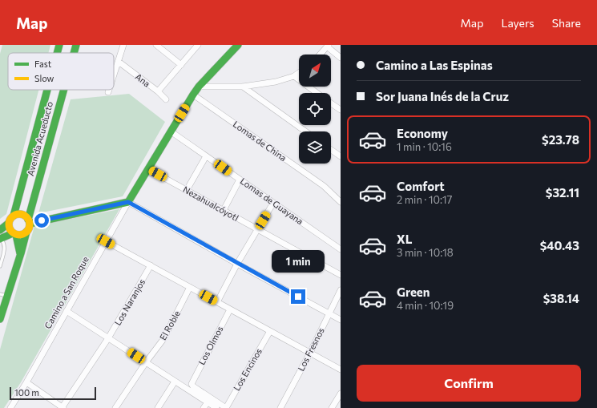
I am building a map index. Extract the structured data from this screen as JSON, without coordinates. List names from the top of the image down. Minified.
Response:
{"streets":{"street":["Ana","Avenida Acueducto","Lomas de China","Lomas de Guayana","Nezahualcóyotl","Camino a San Roque","Los Naranjos","El Roble","Los Olmos","Los Fresnos","Los Encinos"]},"crossings":[["Lomas de China","Camino a San Roque"],["Lomas de Guayana","Camino a San Roque"],["Nezahualcóyotl","Camino a San Roque"],["Los Olmos","Los Encinos"]],"legend":["Fast","Slow"],"scale_bar":"100 m","north":"top right","page":{"header":"Map","nav":["Map","Layers","Share"],"banner":["Camino a Las Espinas","Sor Juana Inés de la Cruz"],"list":[{"name":"Economy","note":"1 min · 10:16","value":"$23.78"},{"name":"Comfort","note":"2 min · 10:17","value":"$32.11"},{"name":"XL","note":"3 min · 10:18","value":"$40.43"},{"name":"Green","note":"4 min · 10:19","value":"$38.14"}],"bubble":"1 min","buttons":"Confirm","scale":"100 m"}}
